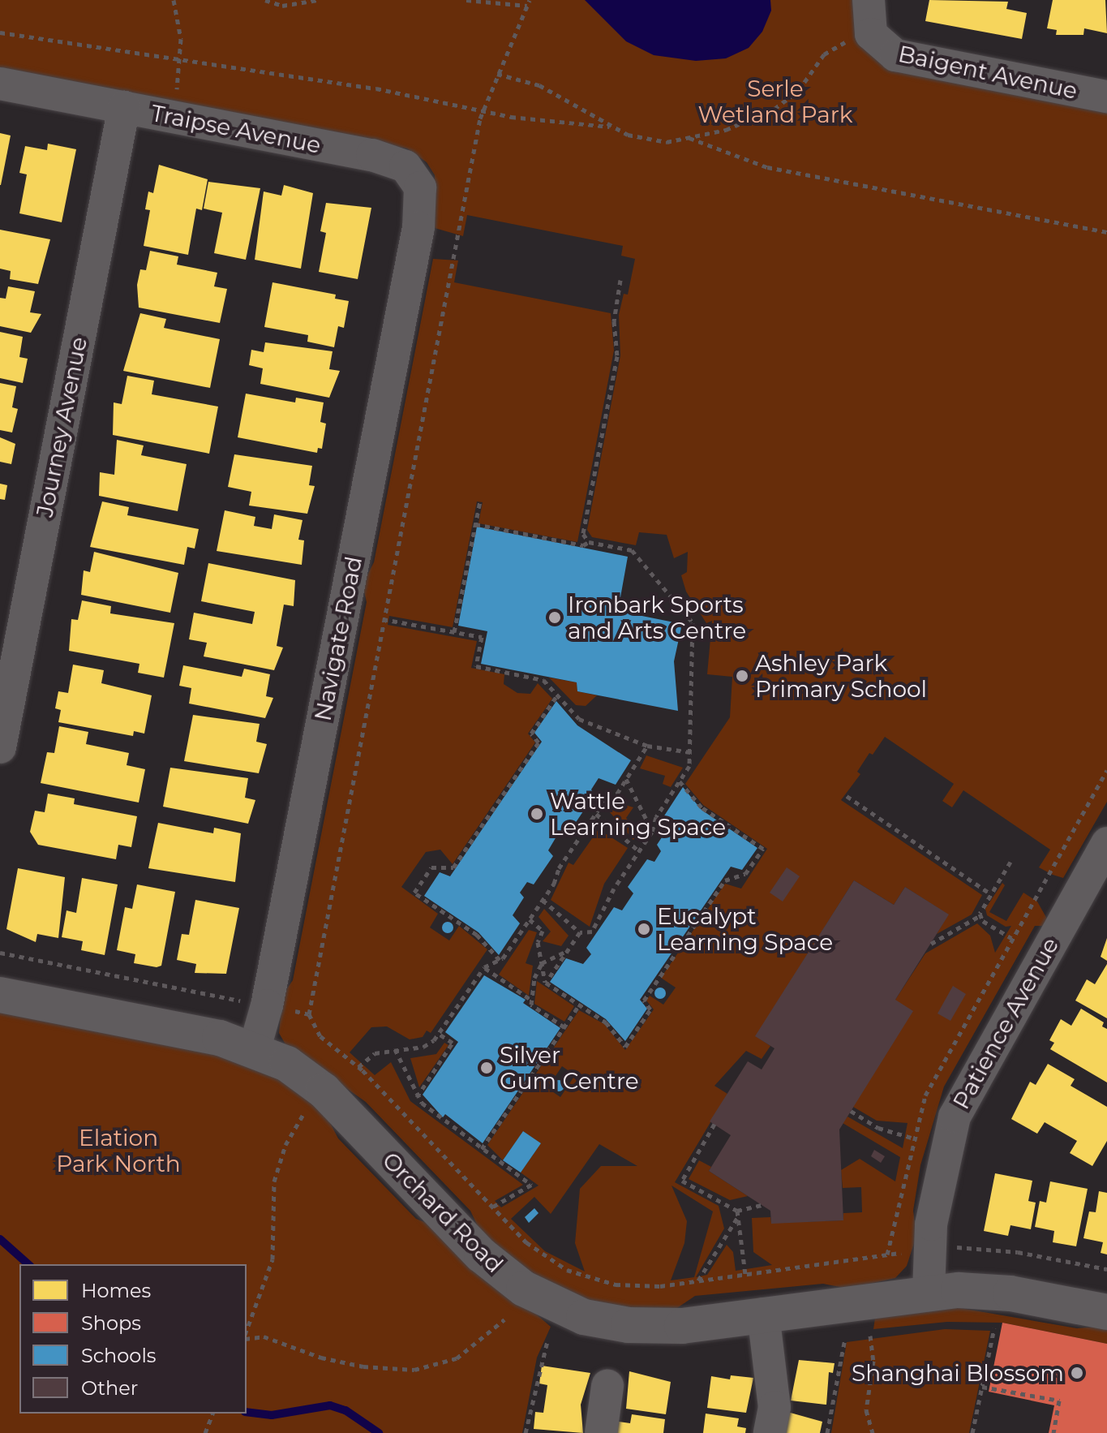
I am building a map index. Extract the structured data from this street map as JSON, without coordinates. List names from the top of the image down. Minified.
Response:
{"streets":{"street":["Baigent Avenue","Traipse Avenue","Journey Avenue","Navigate Road","Patience Avenue","Orchard Road"]},"crossings":[["Traipse Avenue","Journey Avenue"],["Traipse Avenue","Navigate Road"],["Navigate Road","Orchard Road"],["Patience Avenue","Orchard Road"]],"parks":["Serle Wetland Park","Elation Park North"],"places":["Ironbark Sports and Arts Centre","Ashley Park Primary School","Wattle Learning Space","Eucalypt Learning Space","Silver Gum Centre","Shanghai Blossom"],"legend":["Homes","Shops","Schools","Other"]}
